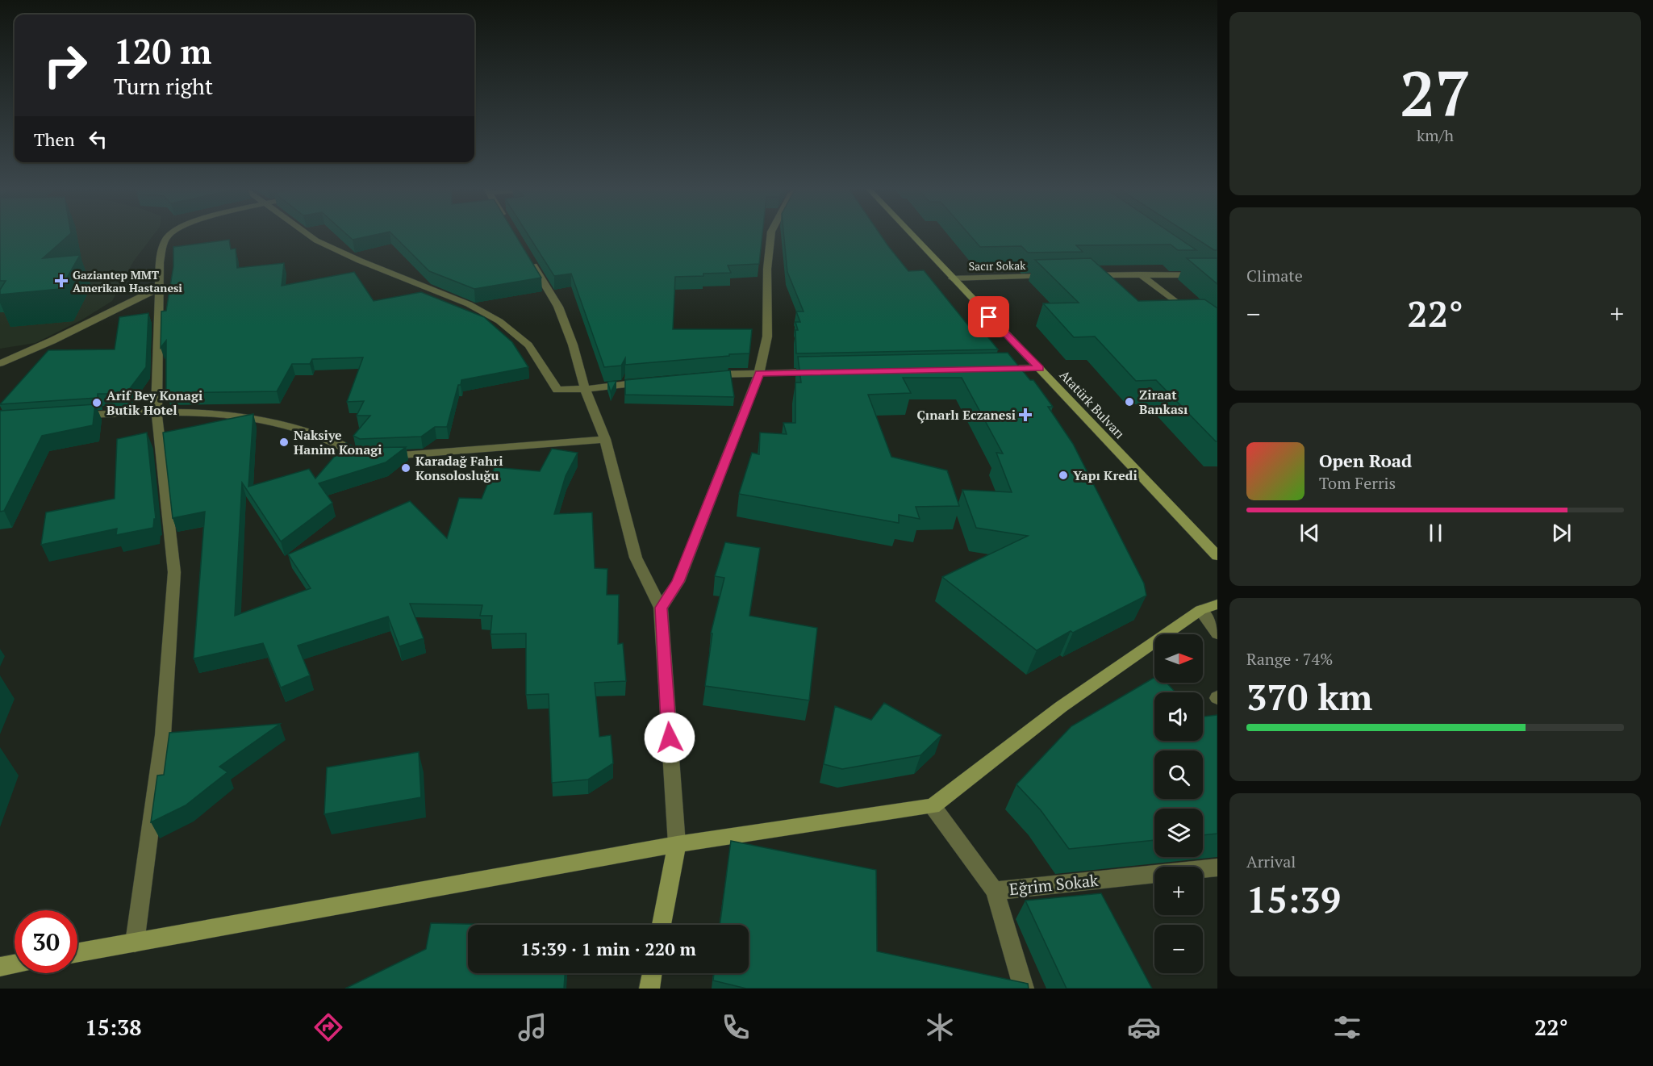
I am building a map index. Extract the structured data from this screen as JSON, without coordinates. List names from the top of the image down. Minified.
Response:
{"streets":{"street":["Sacır Sokak","Atatürk Bulvarı","Eğrim Sokak"]},"crossings":[["Sacır Sokak","Atatürk Bulvarı"]],"places":{"health":["Gaziantep MMT Amerikan Hastanesi","Çınarlı Eczanesi"],"other":["Ziraat Bankası","Arif Bey Konagi Butik Hotel","Naksiye Hanim Konagi","Karadağ Fahri Konsolosluğu","Yapı Kredi"]},"north":"right","page":{"tile":[["27","km/h"],"Climate",["Range · 74%","370 km"],["Arrival","15:39"]],"turn":["120 m","Turn right"],"then":"Then","heat":["−","22°","+"],"song":["Open Road","Tom Ferris"],"map_buttons":["+","−"],"limit":"30","trip":"15:39 · 1 min · 220 m","tabs":["15:38","22°"]}}
